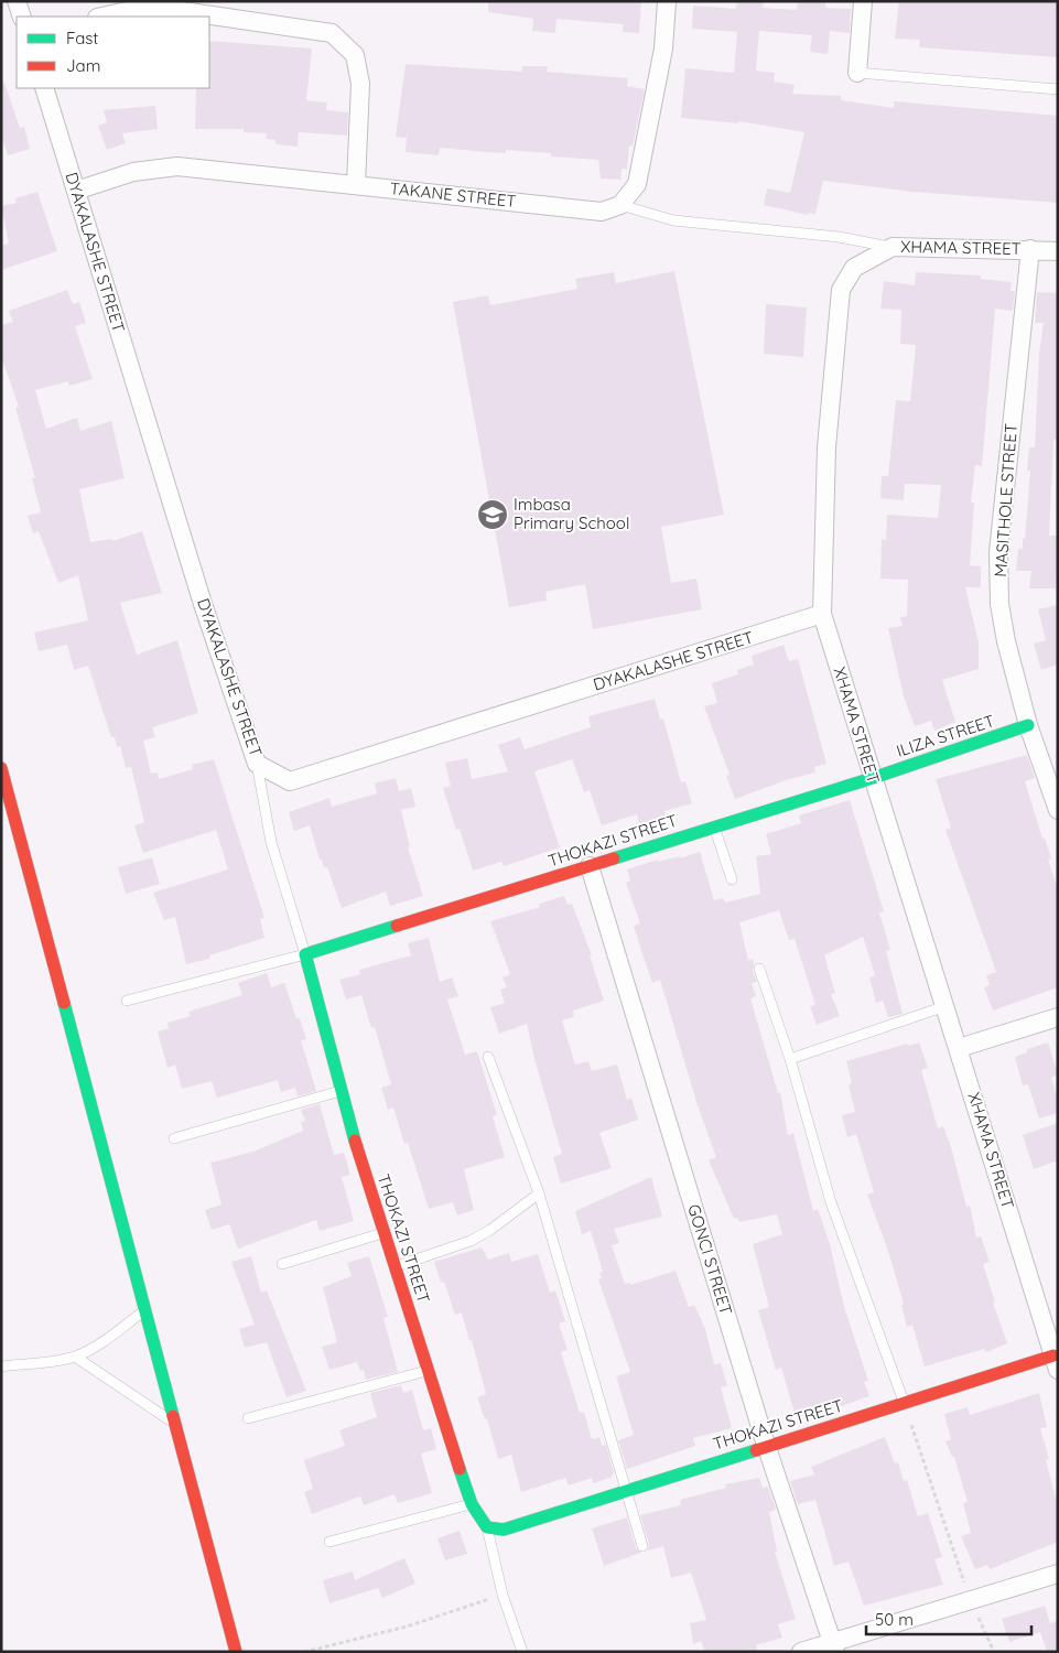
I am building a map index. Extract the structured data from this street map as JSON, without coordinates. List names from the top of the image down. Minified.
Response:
{"streets":{"street":["TAKANE STREET","XHAMA STREET","DYAKALASHE STREET","MASITHOLE STREET","ILIZA STREET","THOKAZI STREET","GONCI STREET"]},"crossings":[["TAKANE STREET","DYAKALASHE STREET"],["XHAMA STREET","DYAKALASHE STREET"],["XHAMA STREET","MASITHOLE STREET"],["XHAMA STREET","ILIZA STREET"],["XHAMA STREET","THOKAZI STREET"],["MASITHOLE STREET","ILIZA STREET"],["ILIZA STREET","THOKAZI STREET"],["THOKAZI STREET","GONCI STREET"]],"places":{"school or university":["Imbasa Primary School"]},"legend":["Fast","Jam"],"scale_bar":"50 m"}
